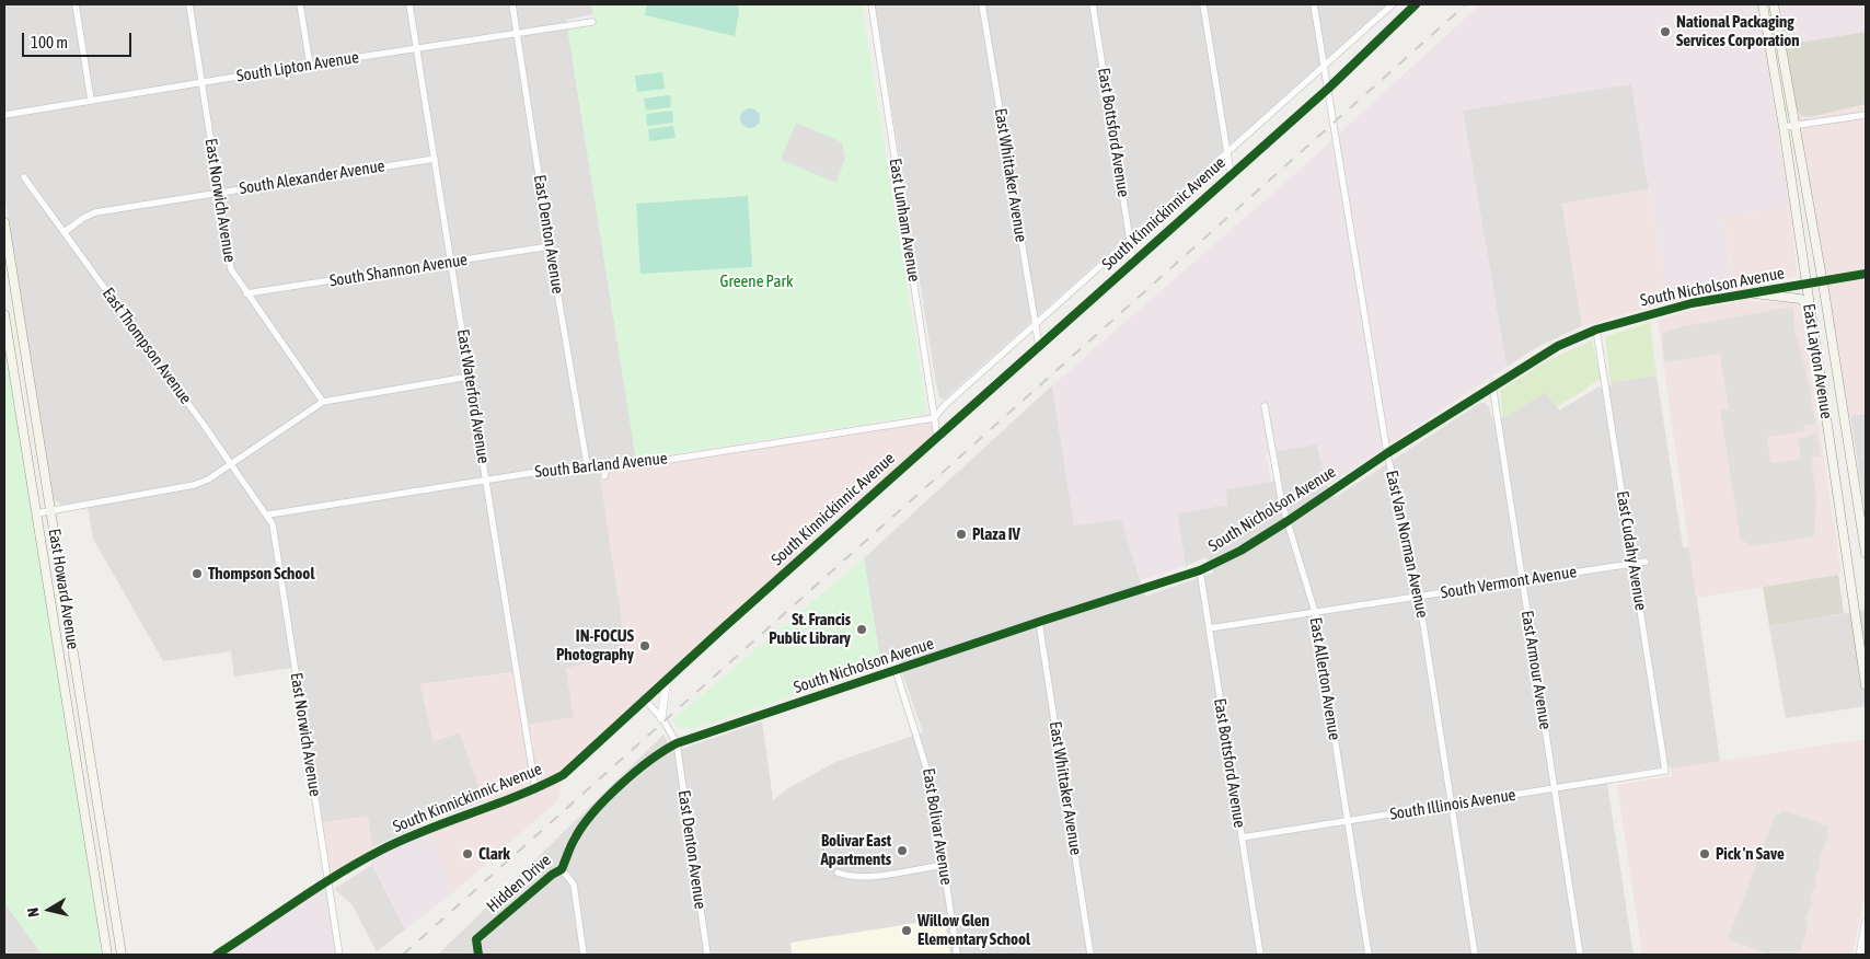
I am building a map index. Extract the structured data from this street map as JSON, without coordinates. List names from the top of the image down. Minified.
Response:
{"streets":{"main road":["East Layton Avenue","East Howard Avenue"],"street":["South Lipton Avenue","East Bottsford Avenue","East Whittaker Avenue","South Alexander Avenue","East Norwich Avenue","South Kinnickinnic Avenue","East Lunham Avenue","East Denton Avenue","South Shannon Avenue","South Nicholson Avenue","East Thompson Avenue","East Waterford Avenue","South Barland Avenue","East Van Norman Avenue","East Cudahy Avenue","South Vermont Avenue","East Armour Avenue","East Allerton Avenue","South Illinois Avenue","East Bolivar Avenue","Hidden Drive"]},"crossings":[["South Lipton Avenue","East Norwich Avenue"],["South Lipton Avenue","East Denton Avenue"],["South Lipton Avenue","East Waterford Avenue"],["East Bottsford Avenue","South Kinnickinnic Avenue"],["East Bottsford Avenue","South Nicholson Avenue"],["East Bottsford Avenue","South Vermont Avenue"],["East Bottsford Avenue","South Illinois Avenue"],["East Whittaker Avenue","South Kinnickinnic Avenue"],["East Whittaker Avenue","South Nicholson Avenue"],["South Alexander Avenue","East Norwich Avenue"],["South Alexander Avenue","East Thompson Avenue"],["South Alexander Avenue","East Waterford Avenue"],["East Norwich Avenue","South Kinnickinnic Avenue"],["East Norwich Avenue","South Shannon Avenue"],["East Norwich Avenue","East Thompson Avenue"],["East Norwich Avenue","South Barland Avenue"],["South Kinnickinnic Avenue","East Lunham Avenue"],["South Kinnickinnic Avenue","East Waterford Avenue"],["South Kinnickinnic Avenue","South Barland Avenue"],["South Kinnickinnic Avenue","East Van Norman Avenue"],["East Lunham Avenue","South Barland Avenue"],["East Denton Avenue","South Shannon Avenue"],["East Denton Avenue","South Nicholson Avenue"],["East Denton Avenue","South Barland Avenue"],["East Denton Avenue","Hidden Drive"],["South Shannon Avenue","East Waterford Avenue"],["South Nicholson Avenue","East Layton Avenue"],["South Nicholson Avenue","East Van Norman Avenue"],["South Nicholson Avenue","East Cudahy Avenue"],["South Nicholson Avenue","East Armour Avenue"],["South Nicholson Avenue","East Allerton Avenue"],["South Nicholson Avenue","East Bolivar Avenue"],["South Nicholson Avenue","Hidden Drive"],["East Thompson Avenue","South Barland Avenue"],["East Waterford Avenue","South Barland Avenue"],["East Van Norman Avenue","South Vermont Avenue"],["East Van Norman Avenue","South Illinois Avenue"],["East Cudahy Avenue","South Vermont Avenue"],["East Cudahy Avenue","South Illinois Avenue"],["South Vermont Avenue","East Armour Avenue"],["South Vermont Avenue","East Allerton Avenue"],["East Armour Avenue","South Illinois Avenue"],["East Allerton Avenue","South Illinois Avenue"]],"parks":["Greene Park"],"places":["National Packaging Services Corporation","Plaza IV","Thompson School","St. Francis Public Library","IN-FOCUS Photography","Bolivar East Apartments","Clark","Pick 'n Save","Willow Glen Elementary School"],"scale_bar":"100 m","north":"left"}
